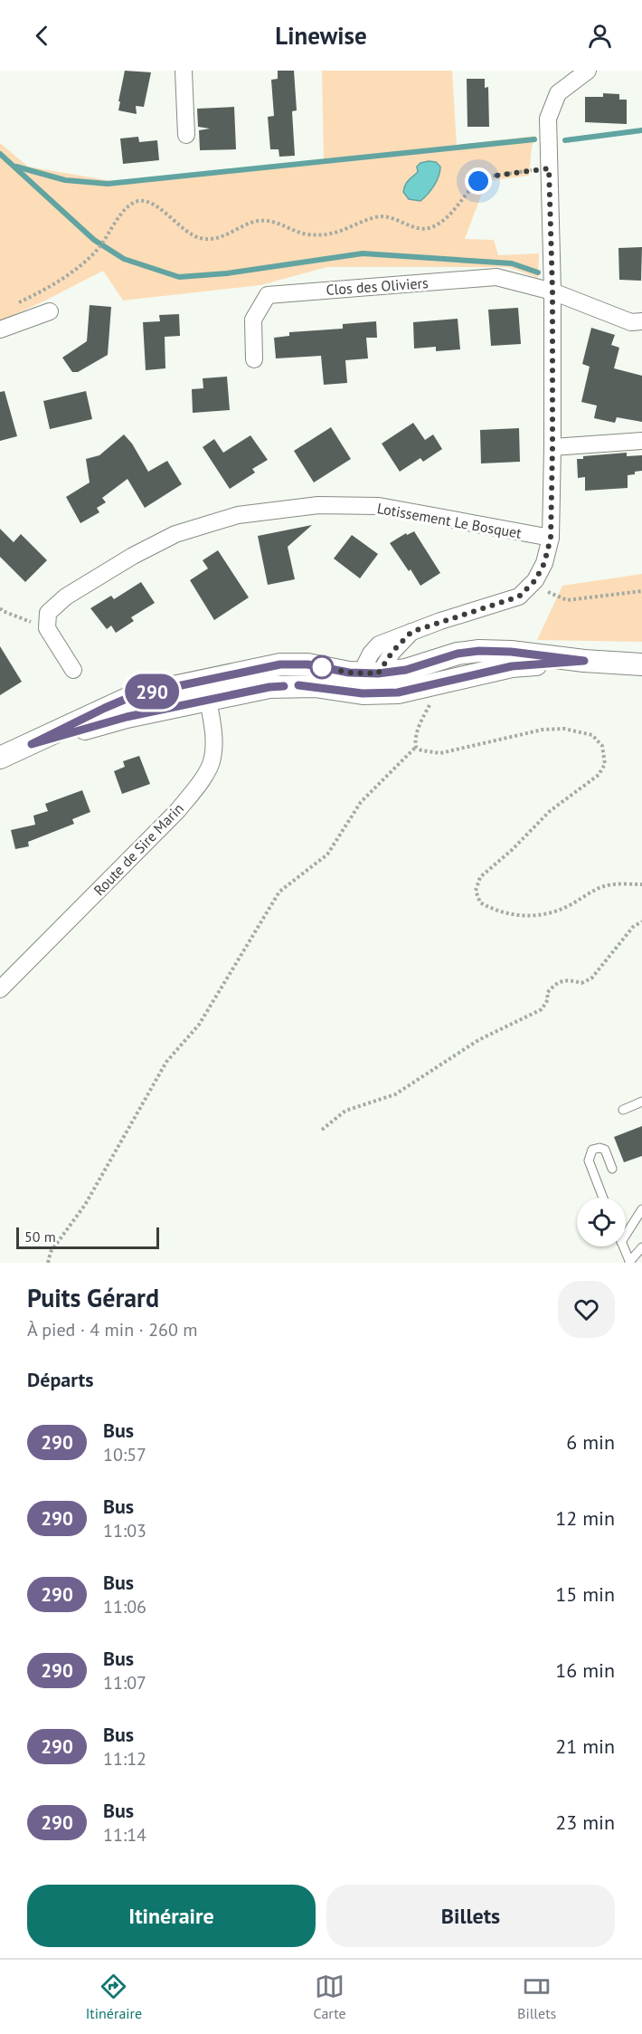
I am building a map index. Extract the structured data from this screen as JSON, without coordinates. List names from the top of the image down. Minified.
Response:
{"streets":{"street":["Clos des Oliviers","Lotissement Le Bosquet","Route de Sire Marin"]},"lines":["bus line 290"],"scale_bar":"50 m","page":{"header":"Linewise","on_map":"290","scale":"50 m","heading":[["Puits Gérard","À pied · 4 min · 260 m"],"Départs"],"list":[{"mark":"290","name":"Bus","note":"10:57","value":"6 min"},{"mark":"290","name":"Bus","note":"11:03","value":"12 min"},{"mark":"290","name":"Bus","note":"11:06","value":"15 min"},{"mark":"290","name":"Bus","note":"11:07","value":"16 min"},{"mark":"290","name":"Bus","note":"11:12","value":"21 min"},{"mark":"290","name":"Bus","note":"11:14","value":"23 min"}],"buttons":["Itinéraire","Billets"],"tabs":["Itinéraire","Carte","Billets"]}}
